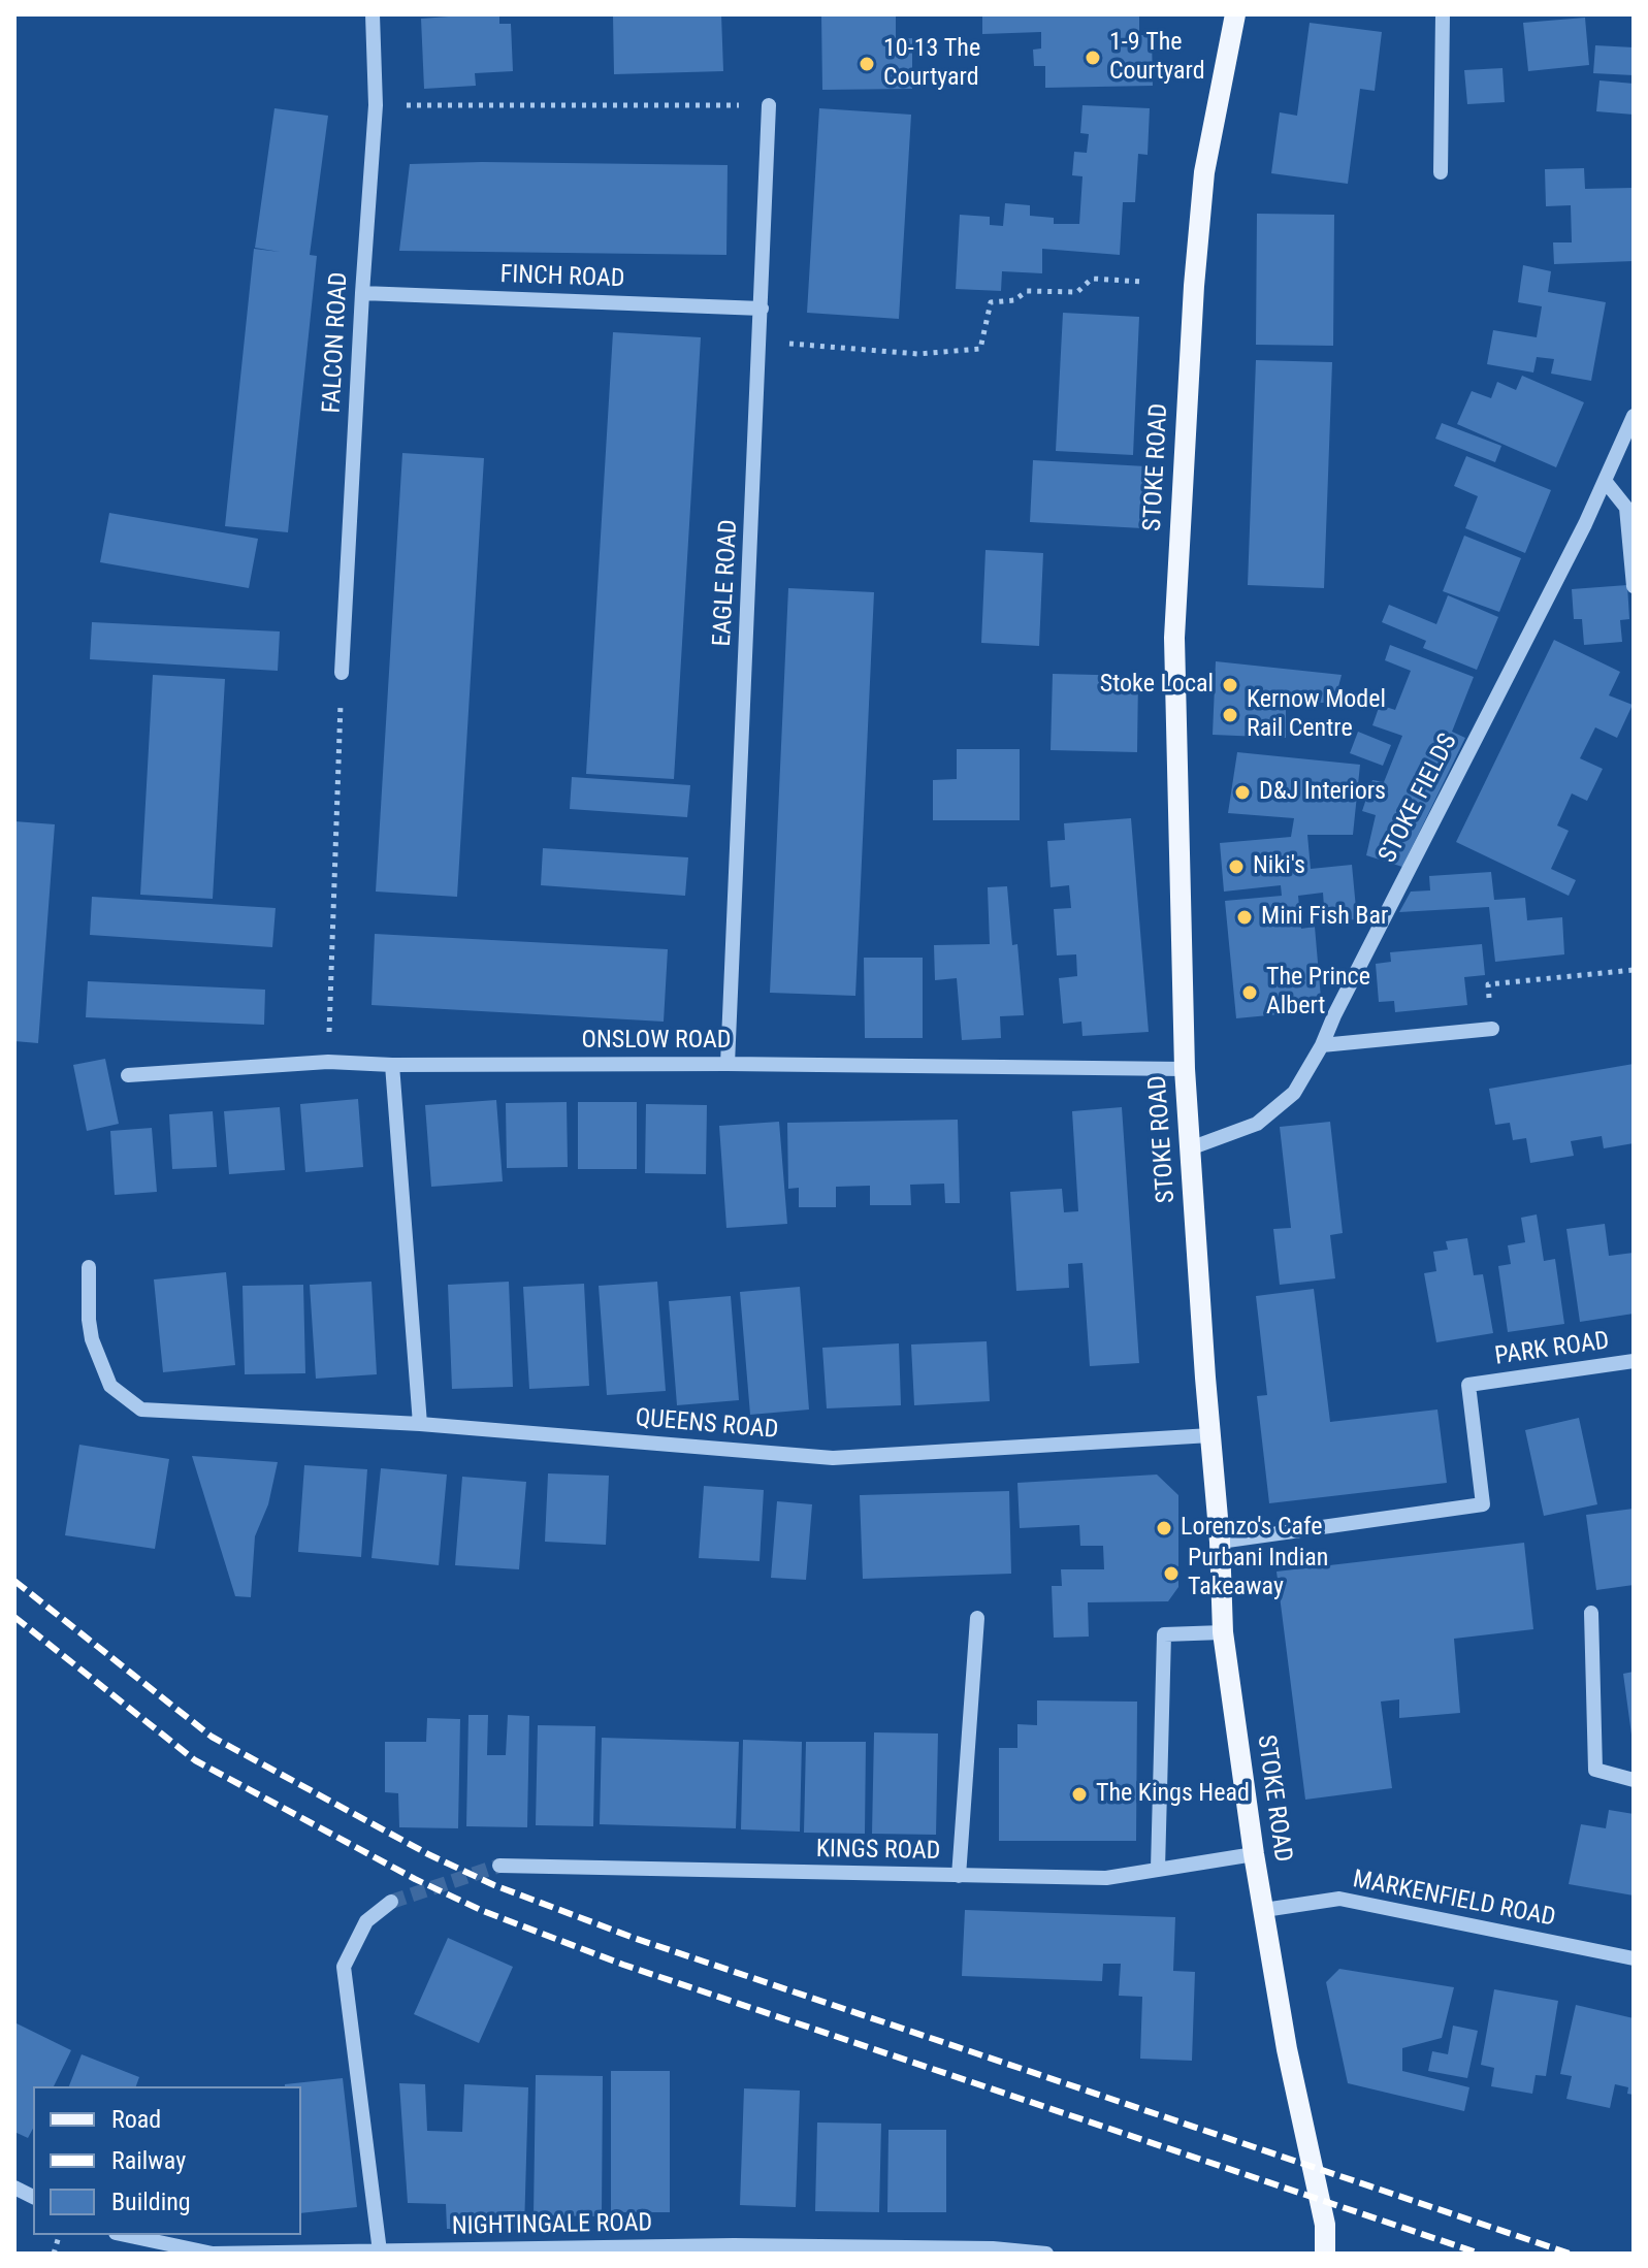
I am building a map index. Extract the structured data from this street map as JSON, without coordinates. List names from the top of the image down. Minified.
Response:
{"streets":{"main road":["STOKE ROAD"],"street":["FINCH ROAD","FALCON ROAD","EAGLE ROAD","STOKE FIELDS","ONSLOW ROAD","PARK ROAD","QUEENS ROAD","KINGS ROAD","MARKENFIELD ROAD","NIGHTINGALE ROAD"]},"crossings":[["FINCH ROAD","FALCON ROAD"],["FINCH ROAD","EAGLE ROAD"],["STOKE ROAD","STOKE FIELDS"],["STOKE ROAD","ONSLOW ROAD"],["STOKE ROAD","PARK ROAD"],["STOKE ROAD","QUEENS ROAD"],["STOKE ROAD","KINGS ROAD"],["STOKE ROAD","MARKENFIELD ROAD"],["EAGLE ROAD","ONSLOW ROAD"]],"places":["1-9 The Courtyard","10-13 The Courtyard","Stoke Local","Kernow Model Rail Centre","D&J Interiors","Niki's","Mini Fish Bar","The Prince Albert","Lorenzo's Cafe","Purbani Indian Takeaway","The Kings Head"],"legend":["Road","Railway","Building"]}
